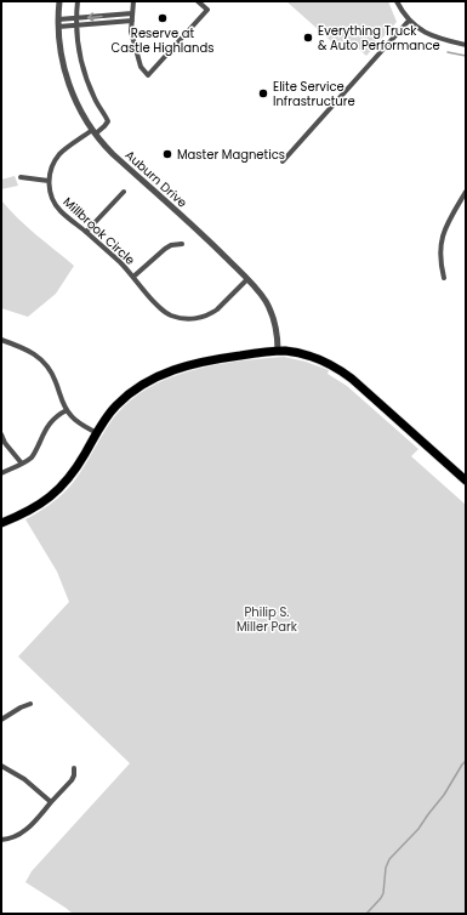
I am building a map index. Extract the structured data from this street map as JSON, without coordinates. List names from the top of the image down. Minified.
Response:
{"streets":{"street":["Auburn Drive","Millbrook Circle"]},"crossings":[["Auburn Drive","Millbrook Circle"]],"parks":["Philip S. Miller Park"],"places":["Reserve at Castle Highlands","Everything Truck & Auto Performance","Elite Service Infrastructure","Master Magnetics"]}
